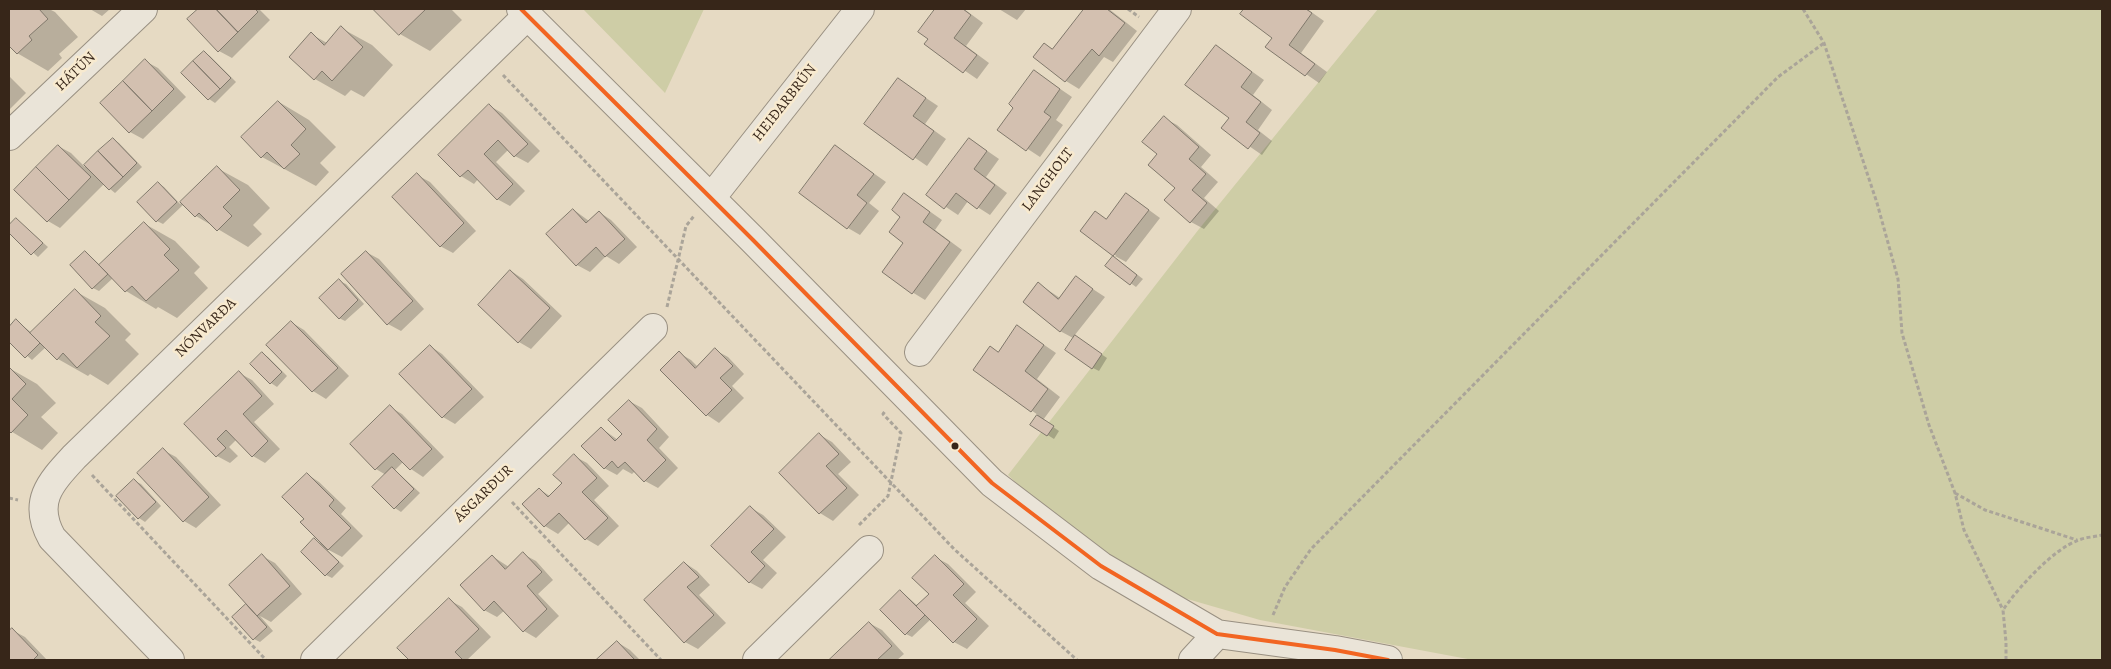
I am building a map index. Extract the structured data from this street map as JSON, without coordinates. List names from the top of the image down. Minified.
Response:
{"streets":{"street":["HÁTÚN","HEIÐARBRÚN","LANGHOLT","NÓNVARÐA","ÁSGARÐUR"]}}
